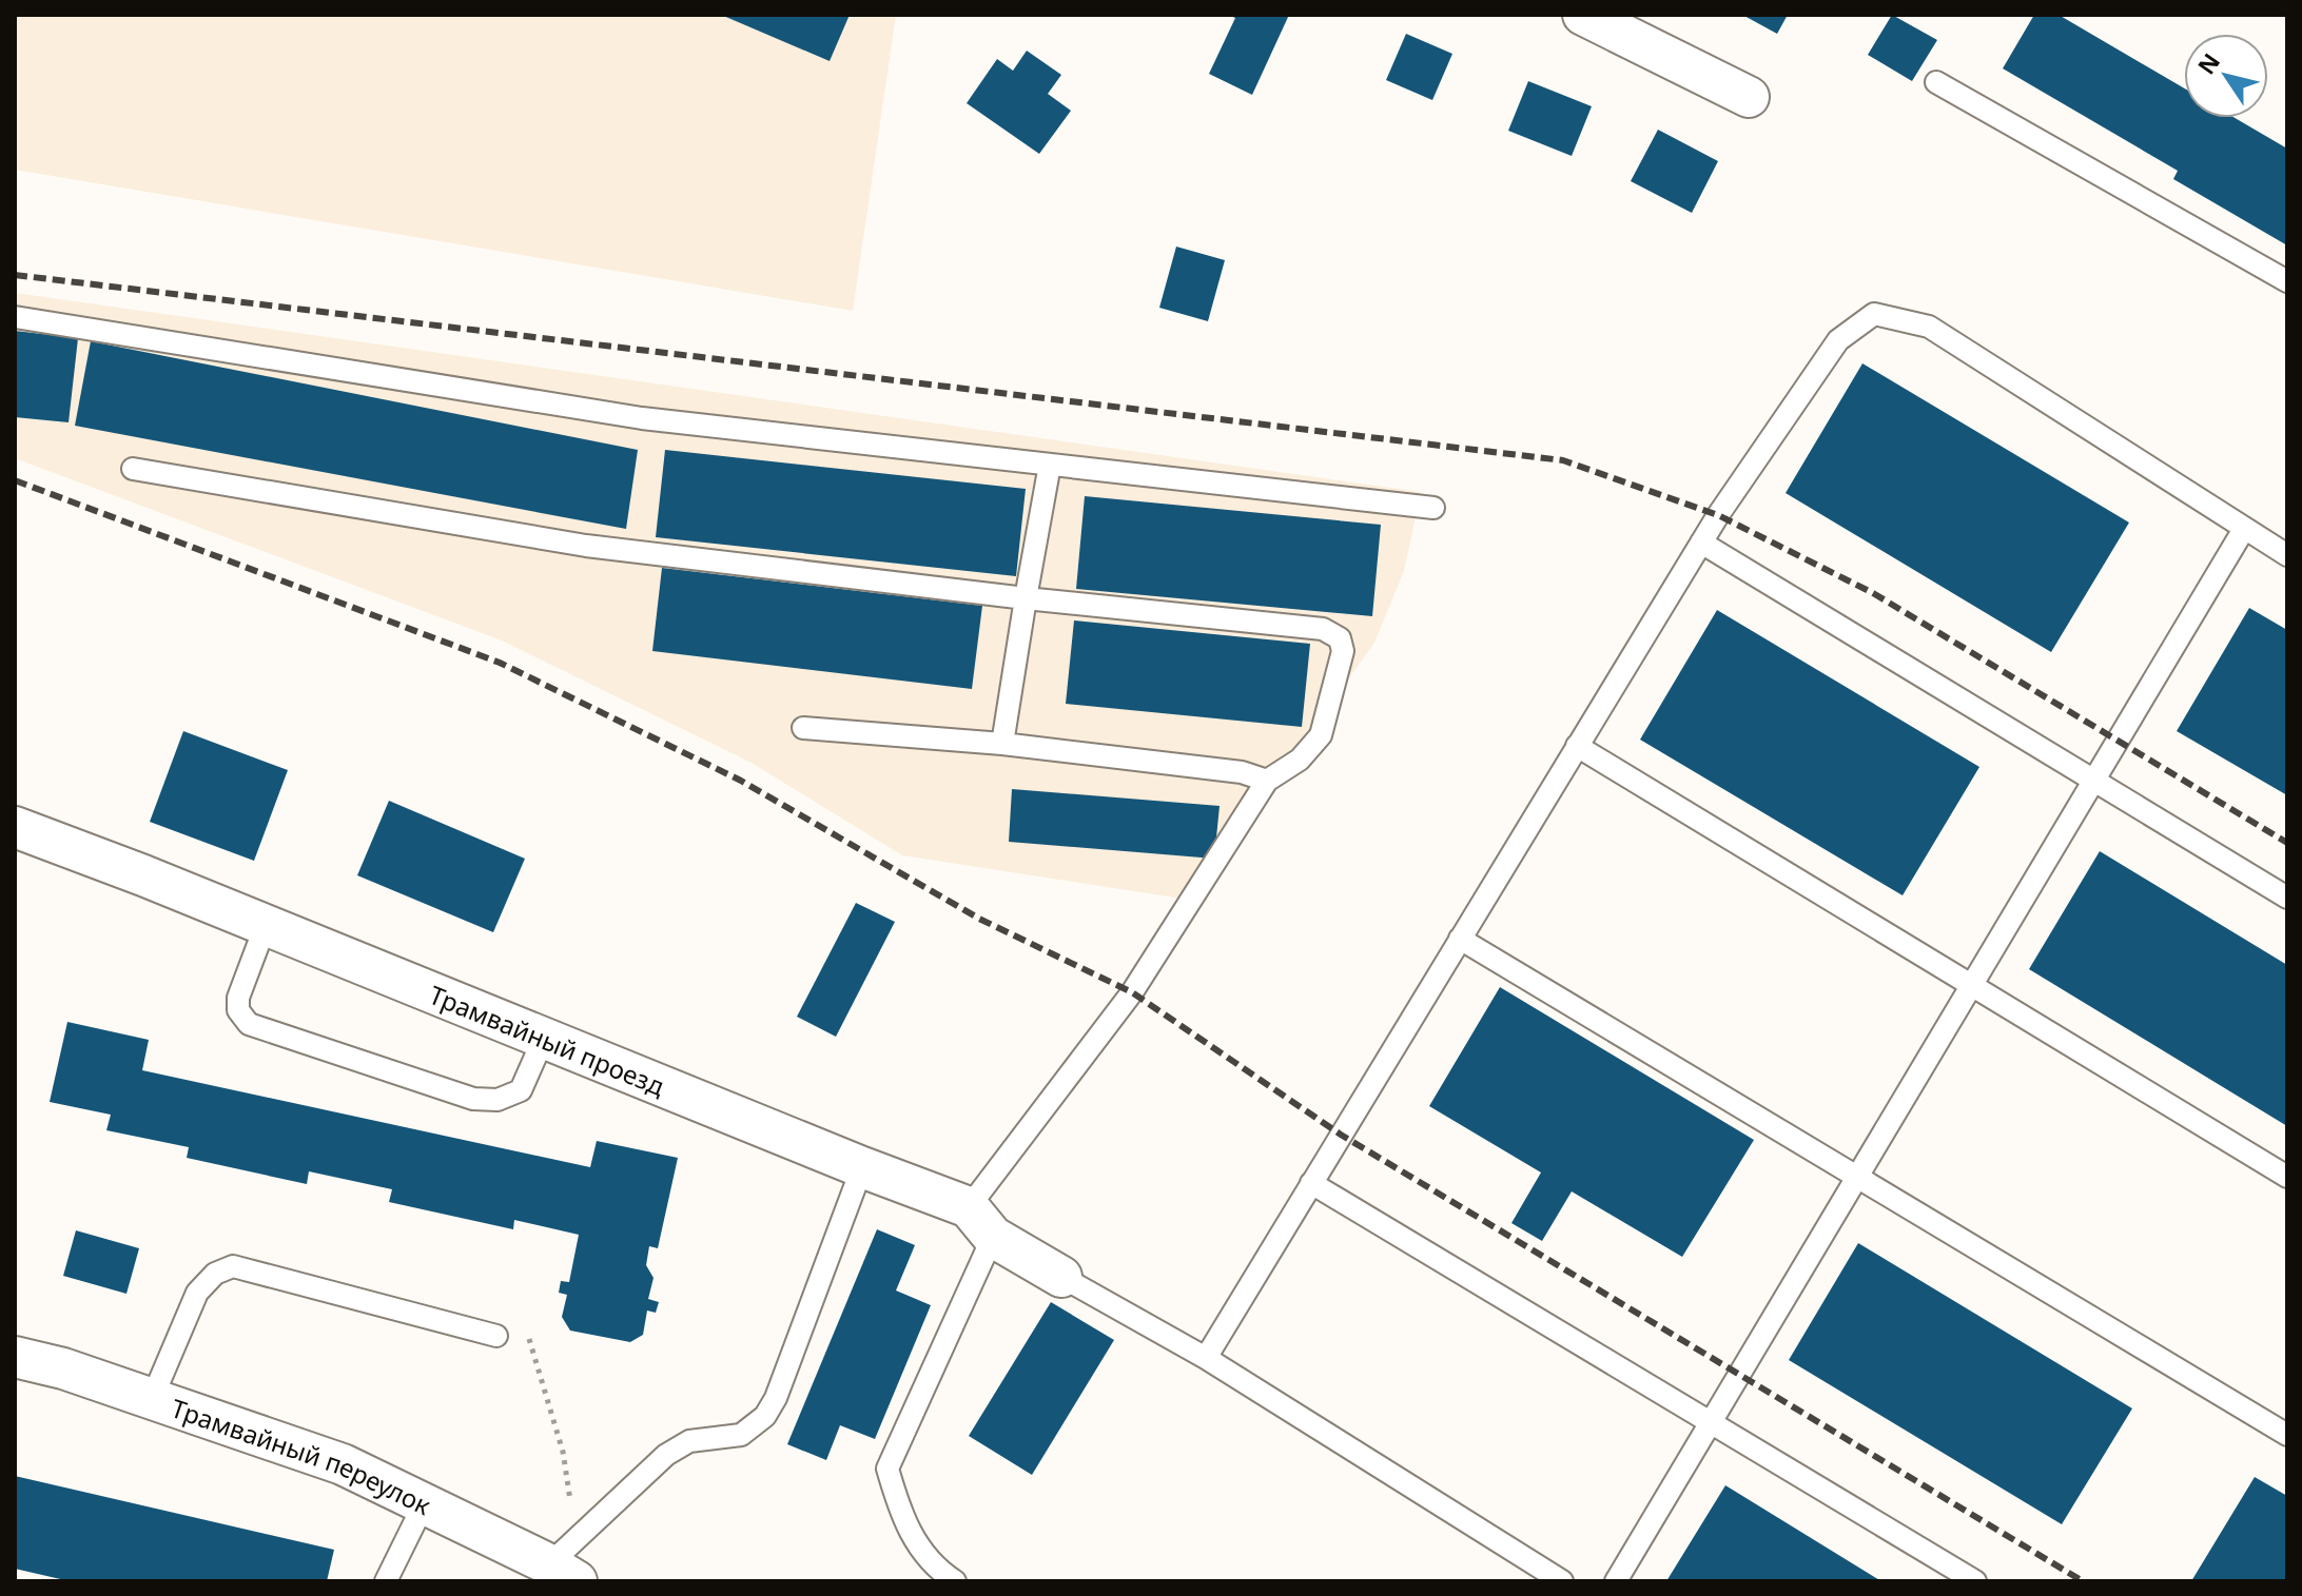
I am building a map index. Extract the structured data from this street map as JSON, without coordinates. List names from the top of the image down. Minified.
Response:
{"streets":{"street":["Трамвайный проезд","Трамвайный переулок"]},"north":"top left"}
